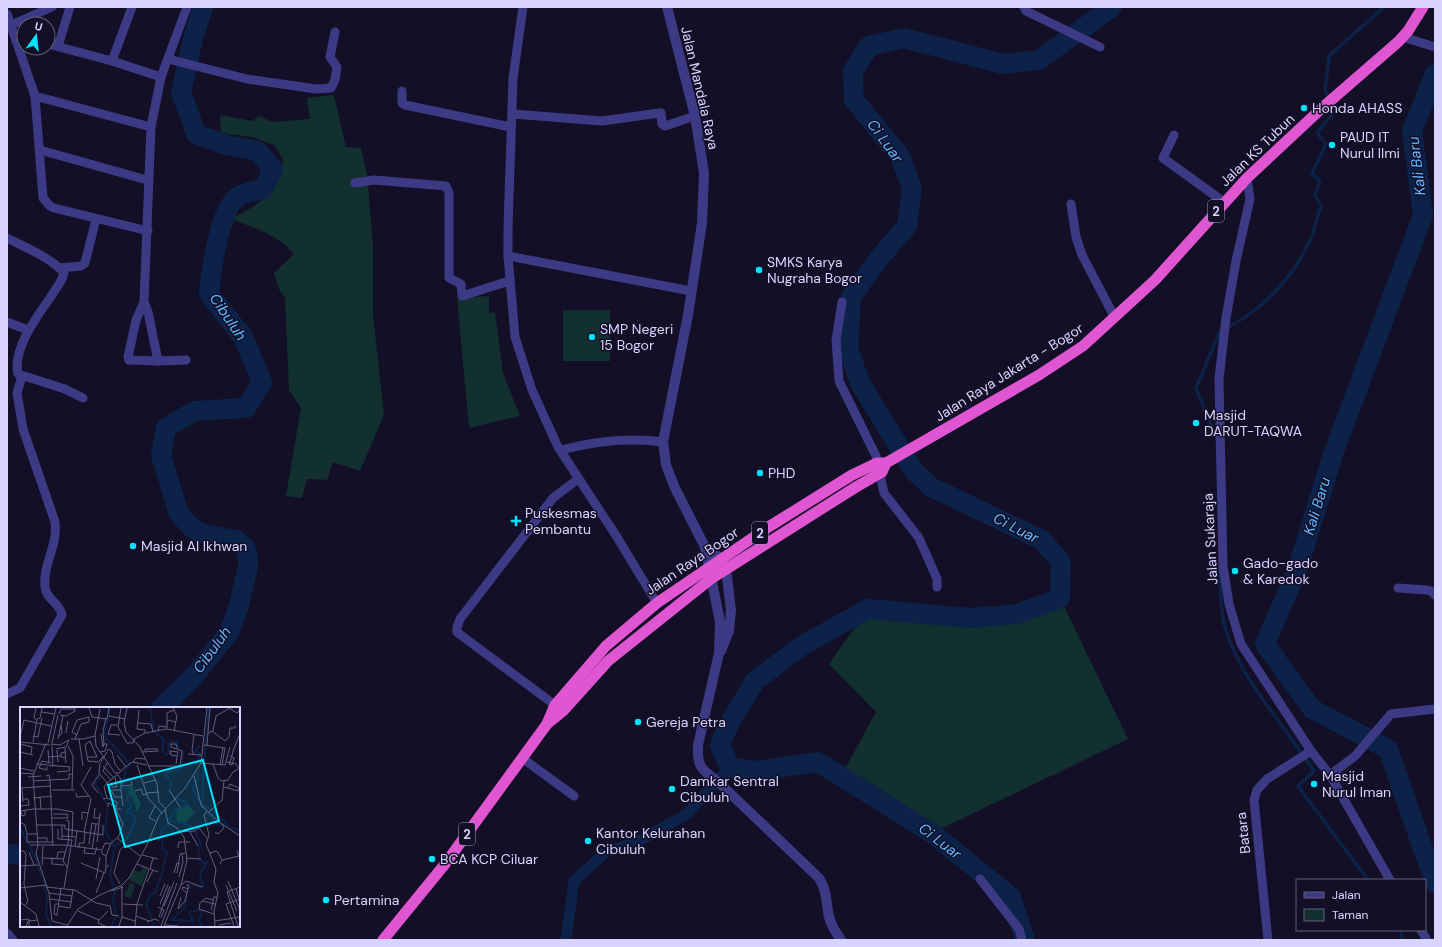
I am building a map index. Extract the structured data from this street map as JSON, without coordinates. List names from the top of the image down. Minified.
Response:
{"streets":{"highway":["Jalan KS Tubun","2","Jalan Raya Jakarta - Bogor","Jalan Raya Bogor"],"street":["Jalan Mandala Raya","Jalan Sukaraja","Batara"]},"crossings":[["Jalan KS Tubun","Jalan Raya Jakarta - Bogor"],["Jalan KS Tubun","Jalan Sukaraja"],["Jalan Raya Jakarta - Bogor","Jalan Raya Bogor"],["Jalan Sukaraja","Batara"]],"water":["Ci Luar","Kali Baru","Cibuluh"],"places":{"other":["Honda AHASS","PAUD IT Nurul Ilmi","SMKS Karya Nugraha Bogor","SMP Negeri 15 Bogor","Masjid DARUT-TAQWA","PHD","Masjid Al Ikhwan","Gado-gado & Karedok","Gereja Petra","Masjid Nurul Iman","Damkar Sentral Cibuluh","Kantor Kelurahan Cibuluh","BCA KCP Ciluar","Pertamina"],"health":["Puskesmas Pembantu"]},"legend":["Jalan","Taman"],"north":"top"}
